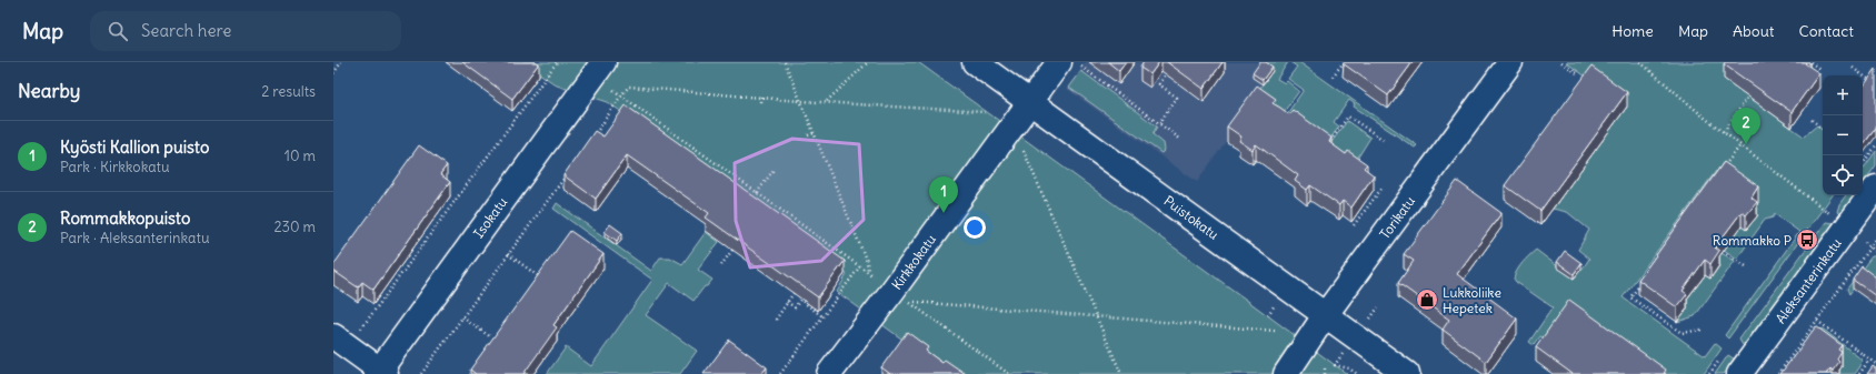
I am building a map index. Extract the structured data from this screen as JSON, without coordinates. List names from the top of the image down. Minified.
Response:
{"streets":{"street":["Isokatu","Puistokatu","Torikatu","Kirkkokatu","Aleksanterinkatu"]},"crossings":[["Puistokatu","Torikatu"],["Puistokatu","Kirkkokatu"]],"places":{"bus stop":["Rommakko P"],"shop":["Lukkoliike Hepetek"]},"page":{"header":"Map","search":"Search here","nav":["Home","Map","About","Contact"],"heading":["Nearby","2 results"],"map_buttons":["+","−"],"pins":["2","1"],"list":[{"mark":"1","name":"Kyösti Kallion puisto","note":"Park · Kirkkokatu","value":"10 m"},{"mark":"2","name":"Rommakkopuisto","note":"Park · Aleksanterinkatu","value":"230 m"}]}}
